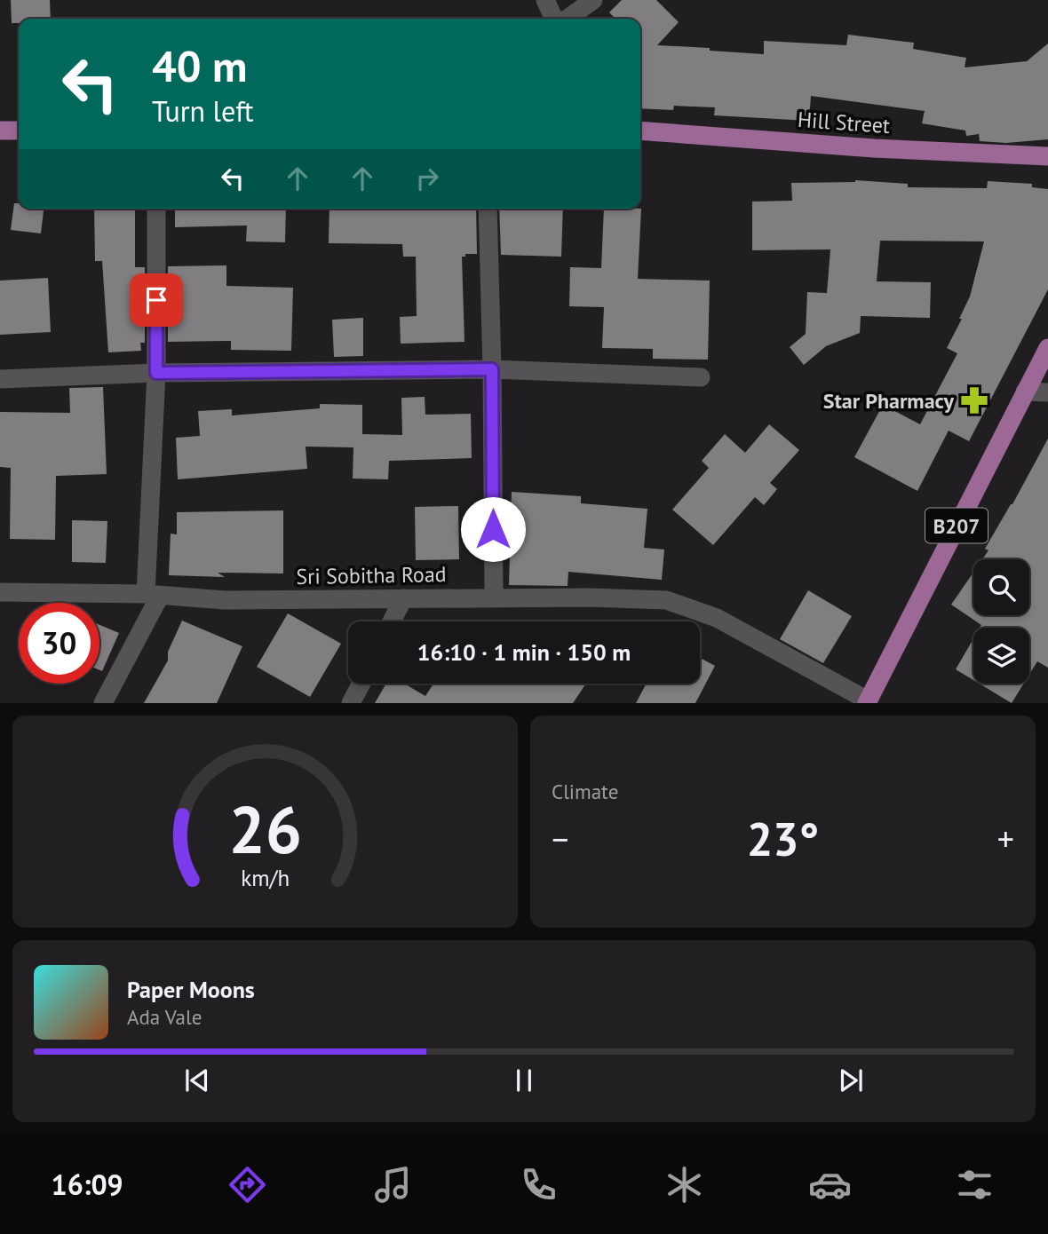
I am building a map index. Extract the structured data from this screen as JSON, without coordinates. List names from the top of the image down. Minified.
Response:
{"streets":{"main road":["Hill Street","B207"],"street":["Sri Sobitha Road"]},"crossings":[["B207","Sri Sobitha Road"]],"places":{"pharmacy":["Star Pharmacy"]},"page":{"turn":["40 m","Turn left"],"limit":"30","trip":"16:10 · 1 min · 150 m","tile":"Climate","heat":["−","23°","+"],"song":["Paper Moons","Ada Vale"],"tabs":"16:09","gauge":["26","km/h"]}}
